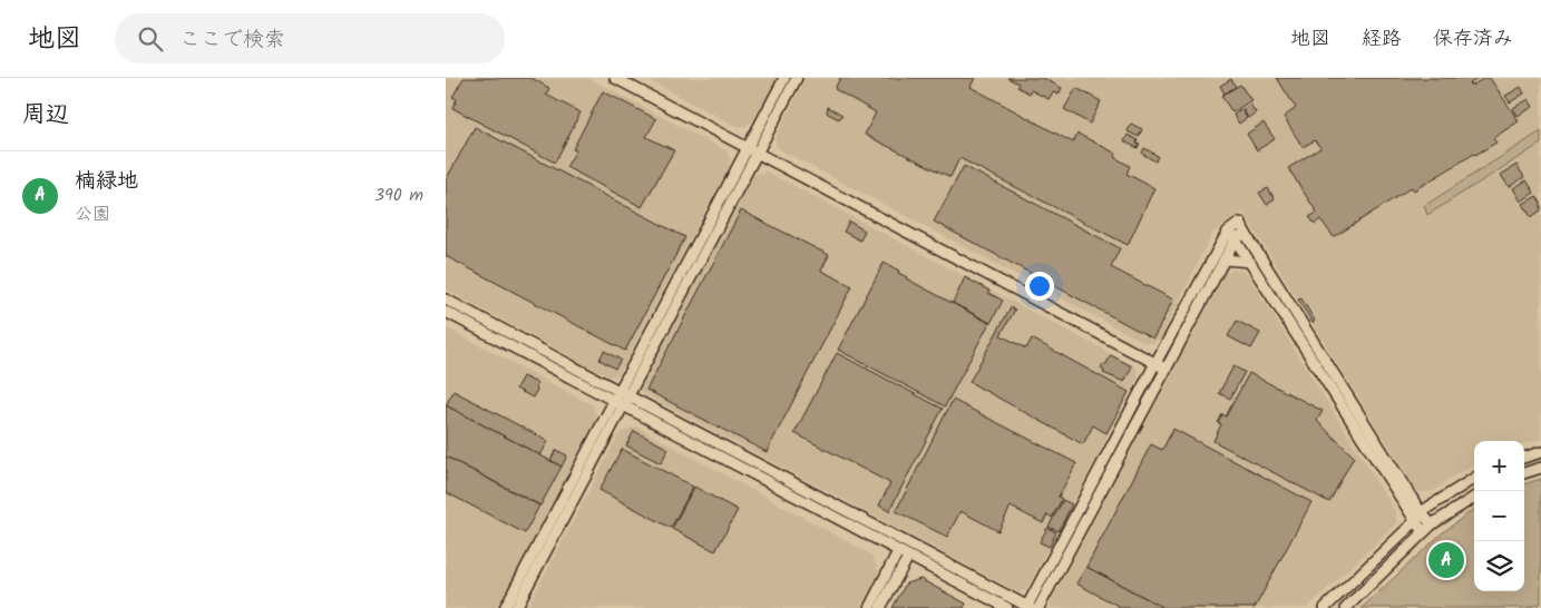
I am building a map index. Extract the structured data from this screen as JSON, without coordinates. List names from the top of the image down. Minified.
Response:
{"page":{"header":"地図","search":"ここで検索","nav":["地図","経路","保存済み"],"heading":"周辺","list":[{"mark":"A","name":"楠緑地","note":"公園","value":"390 m"}],"map_buttons":["+","−"],"pins":"A"}}
